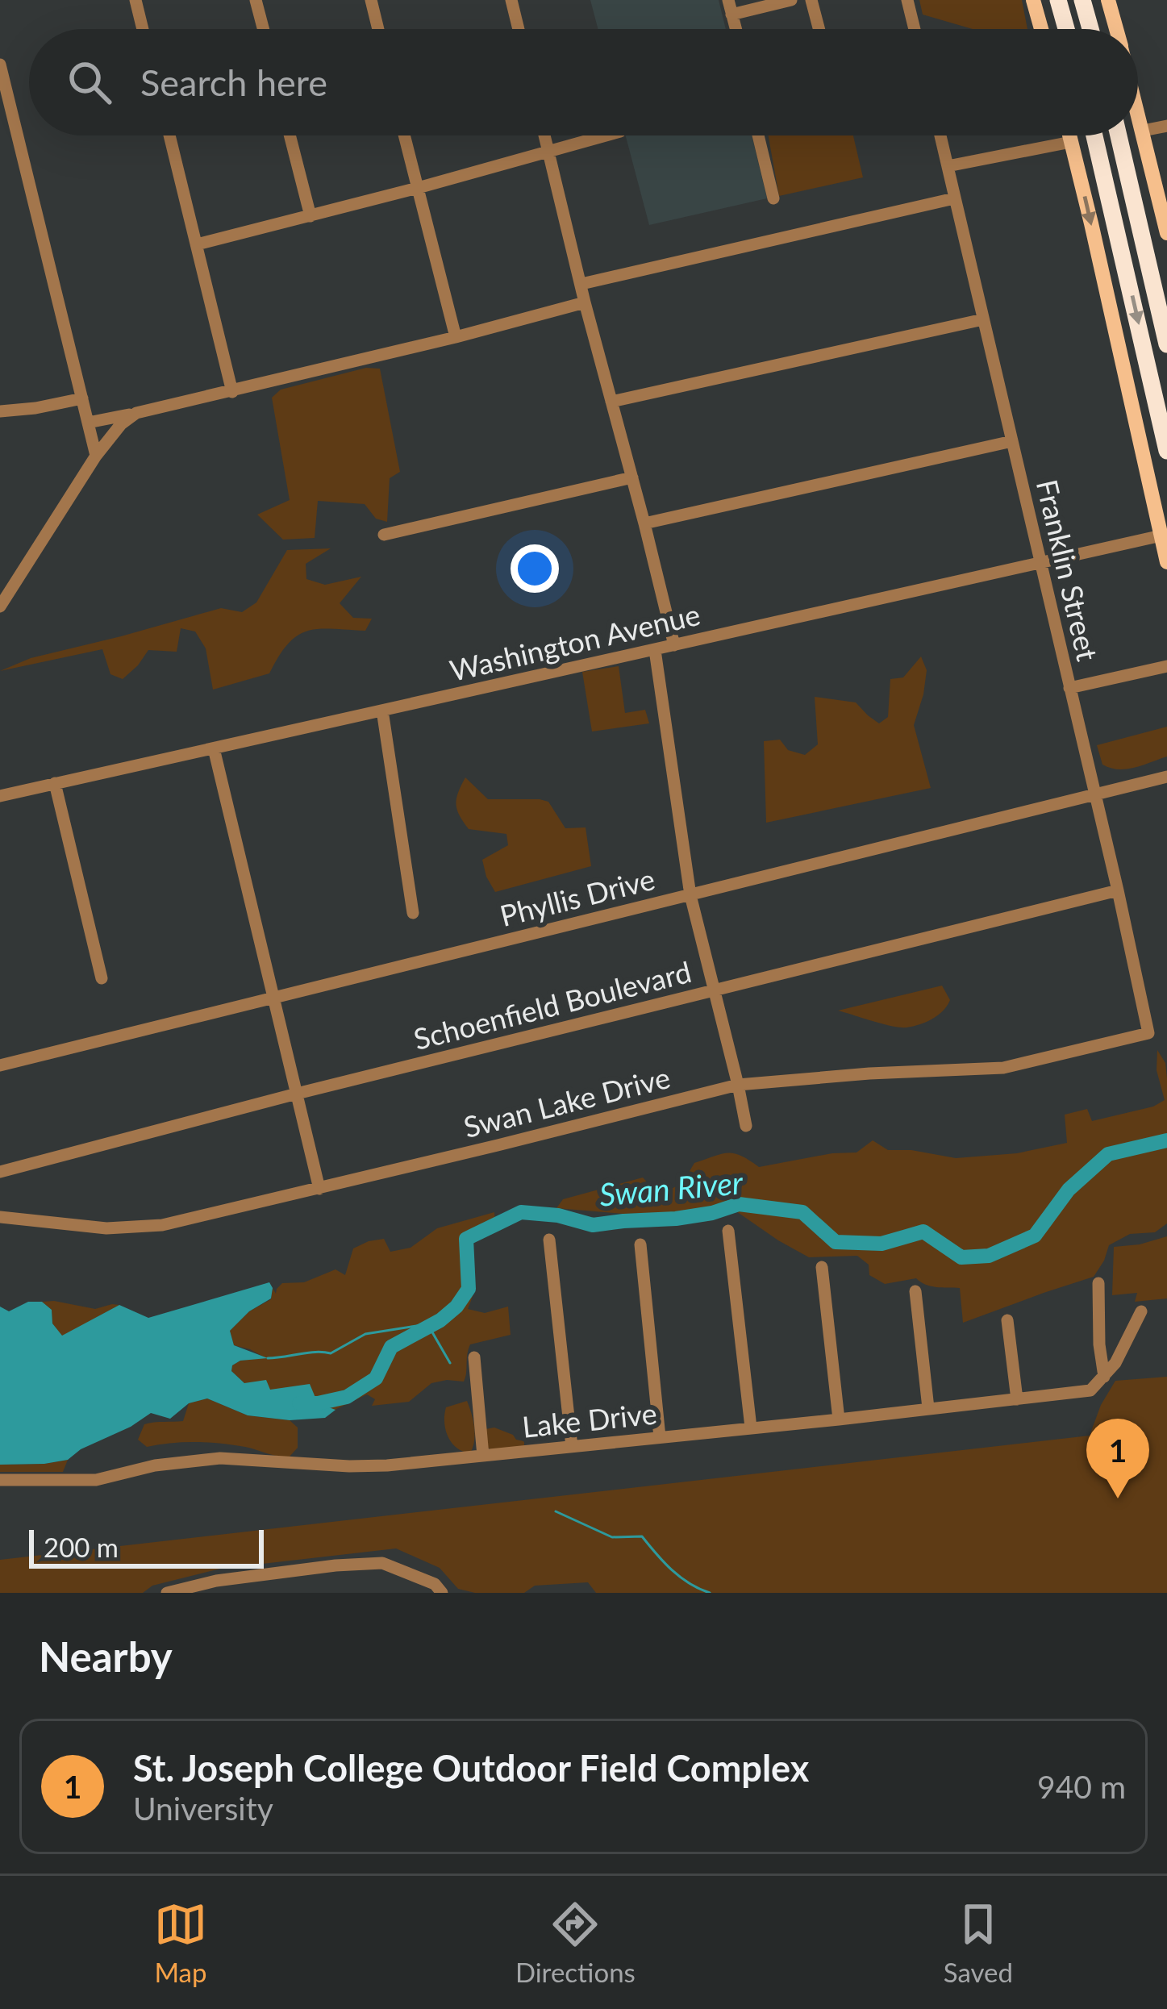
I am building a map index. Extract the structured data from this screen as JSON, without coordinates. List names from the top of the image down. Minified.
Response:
{"streets":{"street":["Franklin Street","Washington Avenue","Phyllis Drive","Schoenfield Boulevard","Swan Lake Drive","Lake Drive"]},"crossings":[["Franklin Street","Washington Avenue"],["Franklin Street","Phyllis Drive"],["Franklin Street","Schoenfield Boulevard"],["Franklin Street","Swan Lake Drive"]],"water":["Swan River"],"scale_bar":"200 m","page":{"search":"Search here","pins":"1","scale":"200 m","heading":"Nearby","list":[{"mark":"1","name":"St. Joseph College Outdoor Field Complex","note":"University","value":"940 m"}],"nav":["Map","Directions","Saved"]}}
